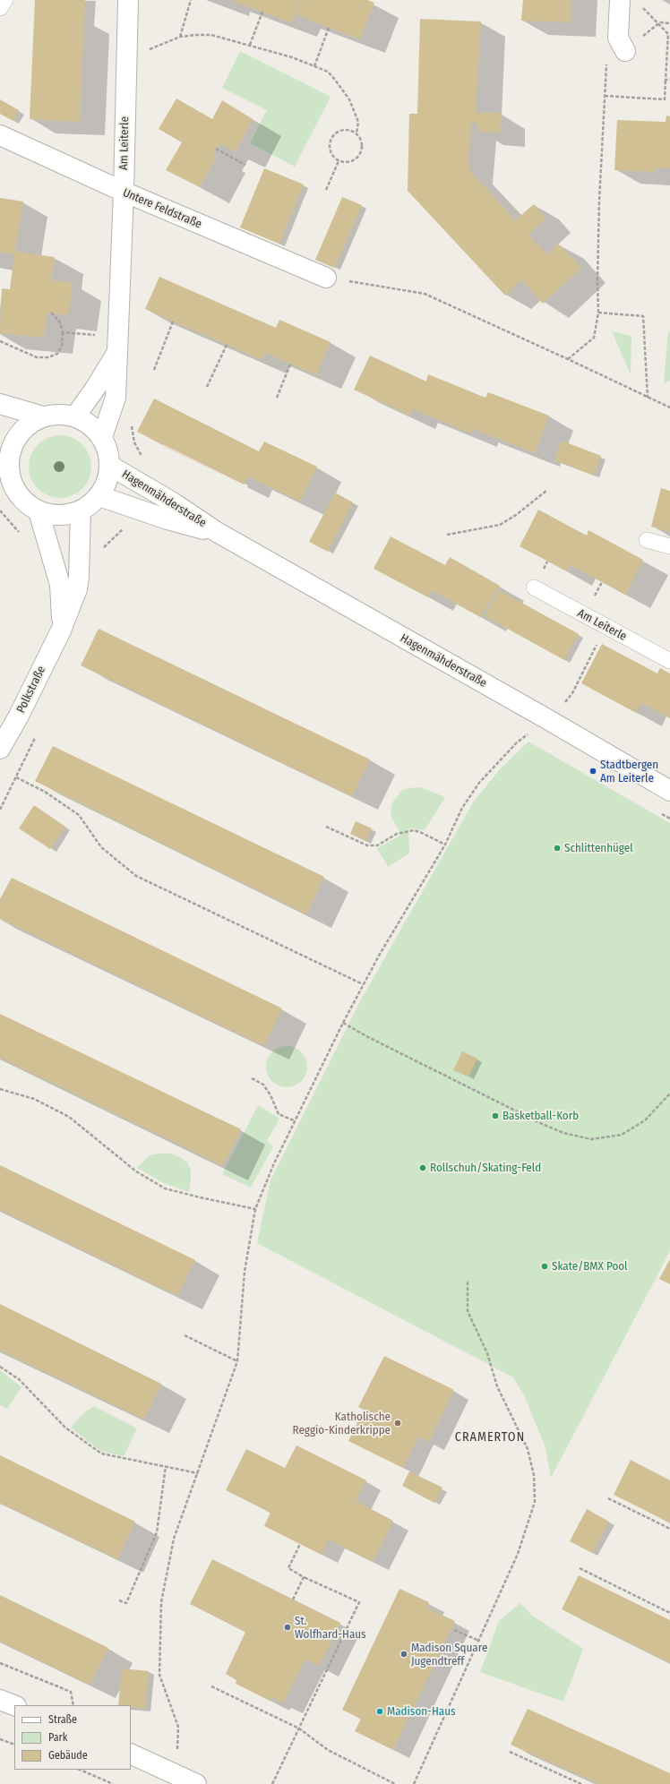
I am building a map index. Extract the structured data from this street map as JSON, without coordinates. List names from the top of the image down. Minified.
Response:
{"streets":{"street":["Am Leiterle","Untere Feldstraße","Hagenmähderstraße","Polkstraße"]},"crossings":[["Am Leiterle","Untere Feldstraße"],["Am Leiterle","Hagenmähderstraße"],["Am Leiterle","Polkstraße"],["Hagenmähderstraße","Polkstraße"]],"districts":["CRAMERTON"],"places":["Stadtbergen Am Leiterle","Schlittenhügel","Basketball-Korb","Rollschuh/Skating-Feld","Skate/BMX Pool","Katholische Reggio-Kinderkrippe","St. Wolfhard-Haus","Madison Square Jugendtreff","Madison-Haus"],"legend":["Straße","Park","Gebäude"]}
